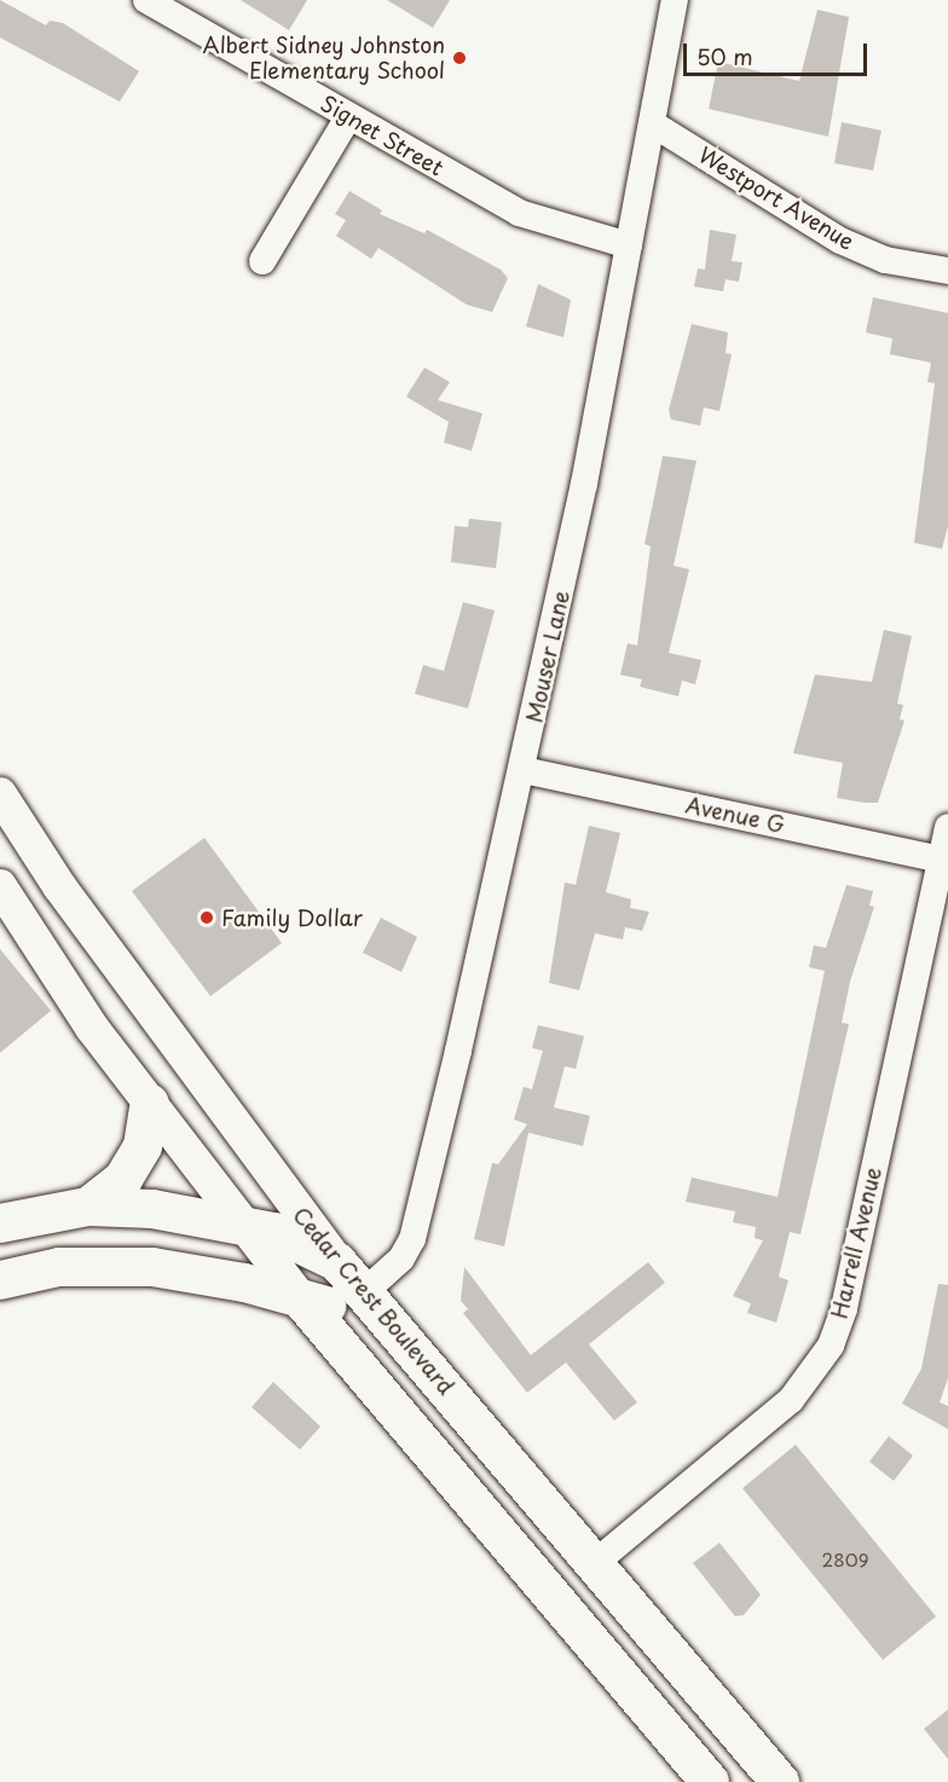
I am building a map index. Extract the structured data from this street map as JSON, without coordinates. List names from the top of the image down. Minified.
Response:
{"streets":{"main road":["Cedar Crest Boulevard"],"street":["Signet Street","Westport Avenue","Mouser Lane","Avenue G","Harrell Avenue"]},"crossings":[["Signet Street","Mouser Lane"],["Westport Avenue","Mouser Lane"],["Mouser Lane","Avenue G"],["Mouser Lane","Cedar Crest Boulevard"],["Avenue G","Harrell Avenue"],["Harrell Avenue","Cedar Crest Boulevard"]],"places":["Albert Sidney Johnston Elementary School","Family Dollar"],"house_numbers":["2809"],"scale_bar":"50 m"}
